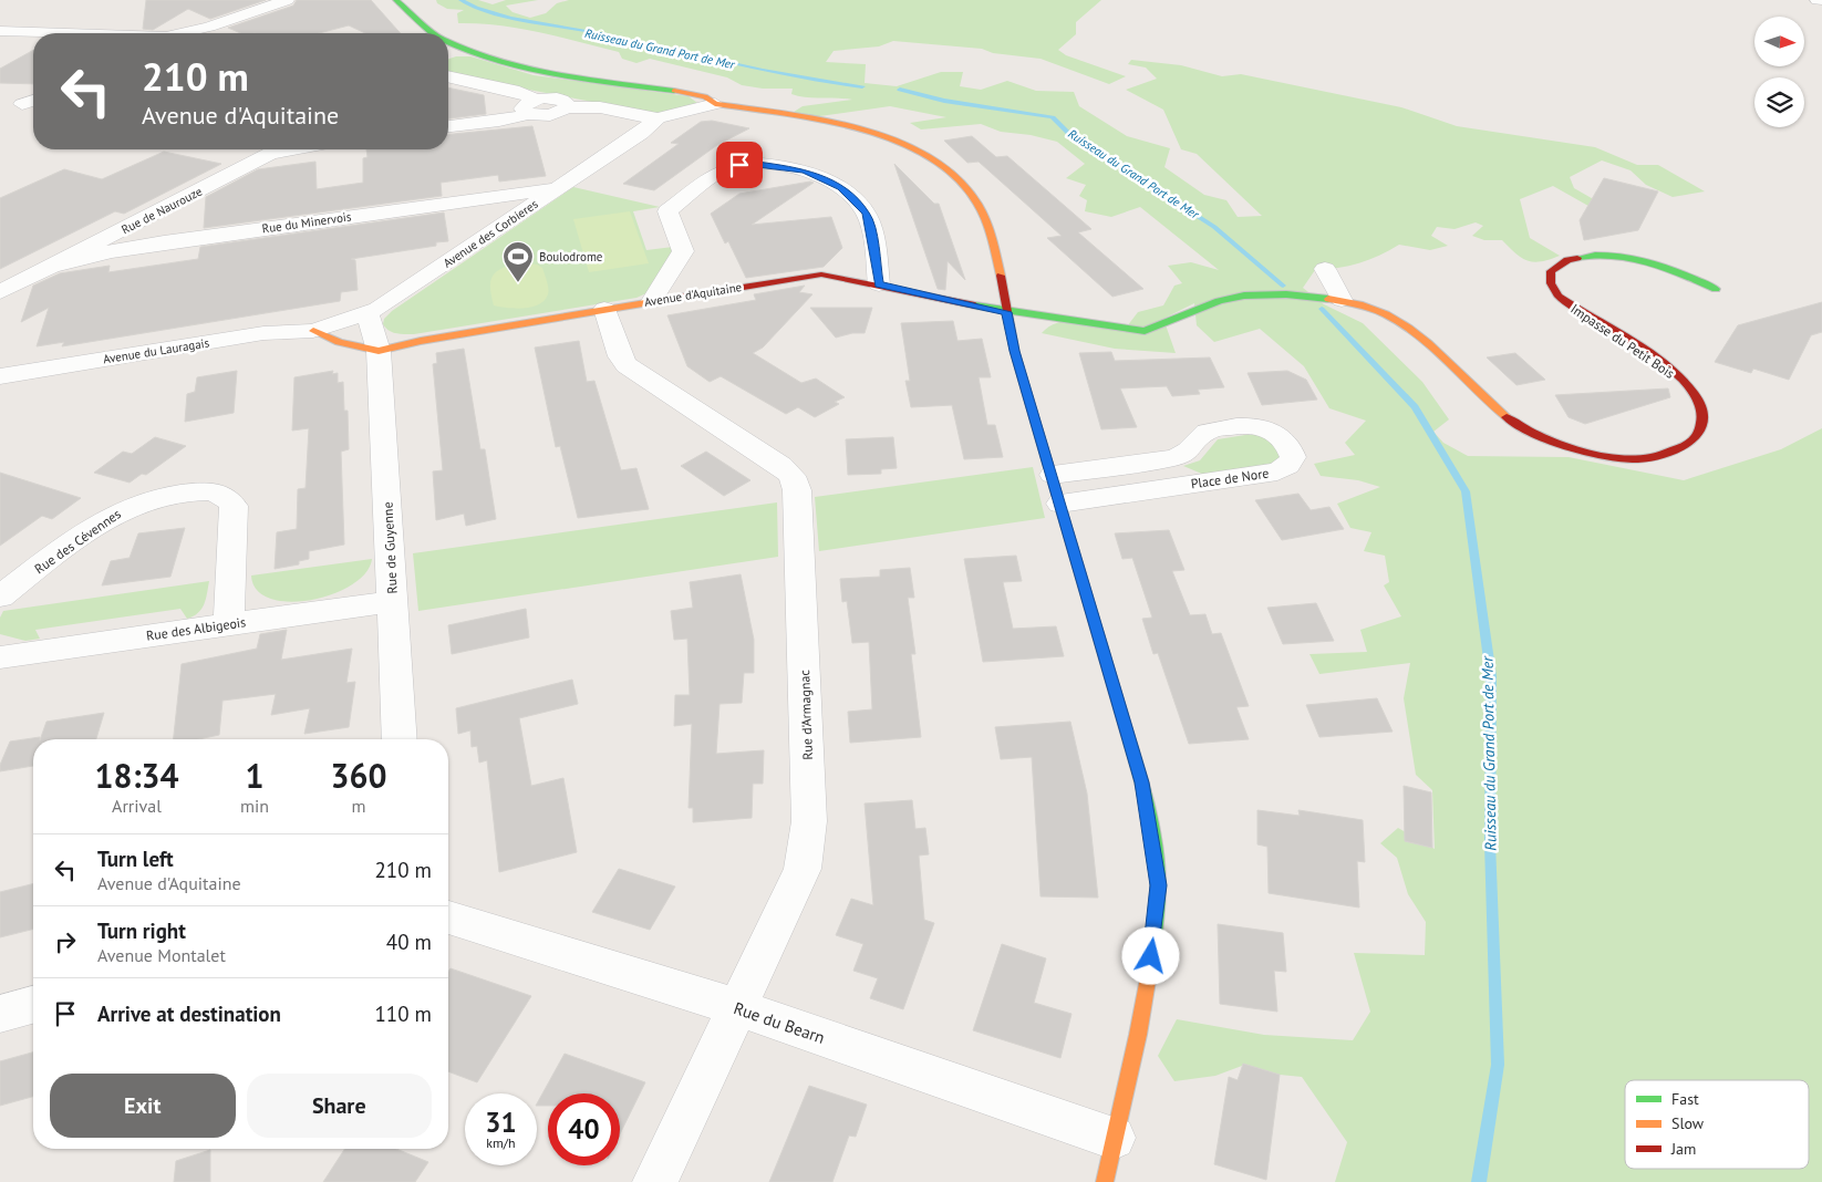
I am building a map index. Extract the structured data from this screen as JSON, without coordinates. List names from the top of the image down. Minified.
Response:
{"streets":{"street":["Rue de Naurouze","Rue du Minervois","Avenue des Corbieres","Avenue d'Aquitaine","Impasse du Petit Bois","Avenue du Lauragais","Place de Nore","Rue des Cévennes","Rue de Guyenne","Rue des Albigeois","Rue d'Armagnac","Rue du Bearn"]},"crossings":[["Rue de Naurouze","Rue du Minervois"],["Rue du Minervois","Avenue des Corbieres"],["Avenue des Corbieres","Avenue du Lauragais"],["Avenue des Corbieres","Rue de Guyenne"],["Avenue d'Aquitaine","Impasse du Petit Bois"],["Avenue d'Aquitaine","Rue de Guyenne"],["Avenue d'Aquitaine","Rue d'Armagnac"],["Rue des Cévennes","Rue des Albigeois"],["Rue de Guyenne","Rue des Albigeois"],["Rue d'Armagnac","Rue du Bearn"]],"water":["Ruisseau du Grand Port de Mer"],"places":{"sports":["Boulodrome"]},"legend":["Fast","Slow","Jam"],"north":"right","page":{"turn":["210 m","Avenue d'Aquitaine"],"eta":["18:34","Arrival","1","min","360","m"],"list":[{"name":"Turn left","note":"Avenue d'Aquitaine","value":"210 m"},{"name":"Turn right","note":"Avenue Montalet","value":"40 m"},{"name":"Arrive at destination","value":"110 m"}],"buttons":["Exit","Share"],"speed":"31 km/h","limit":"40"}}
